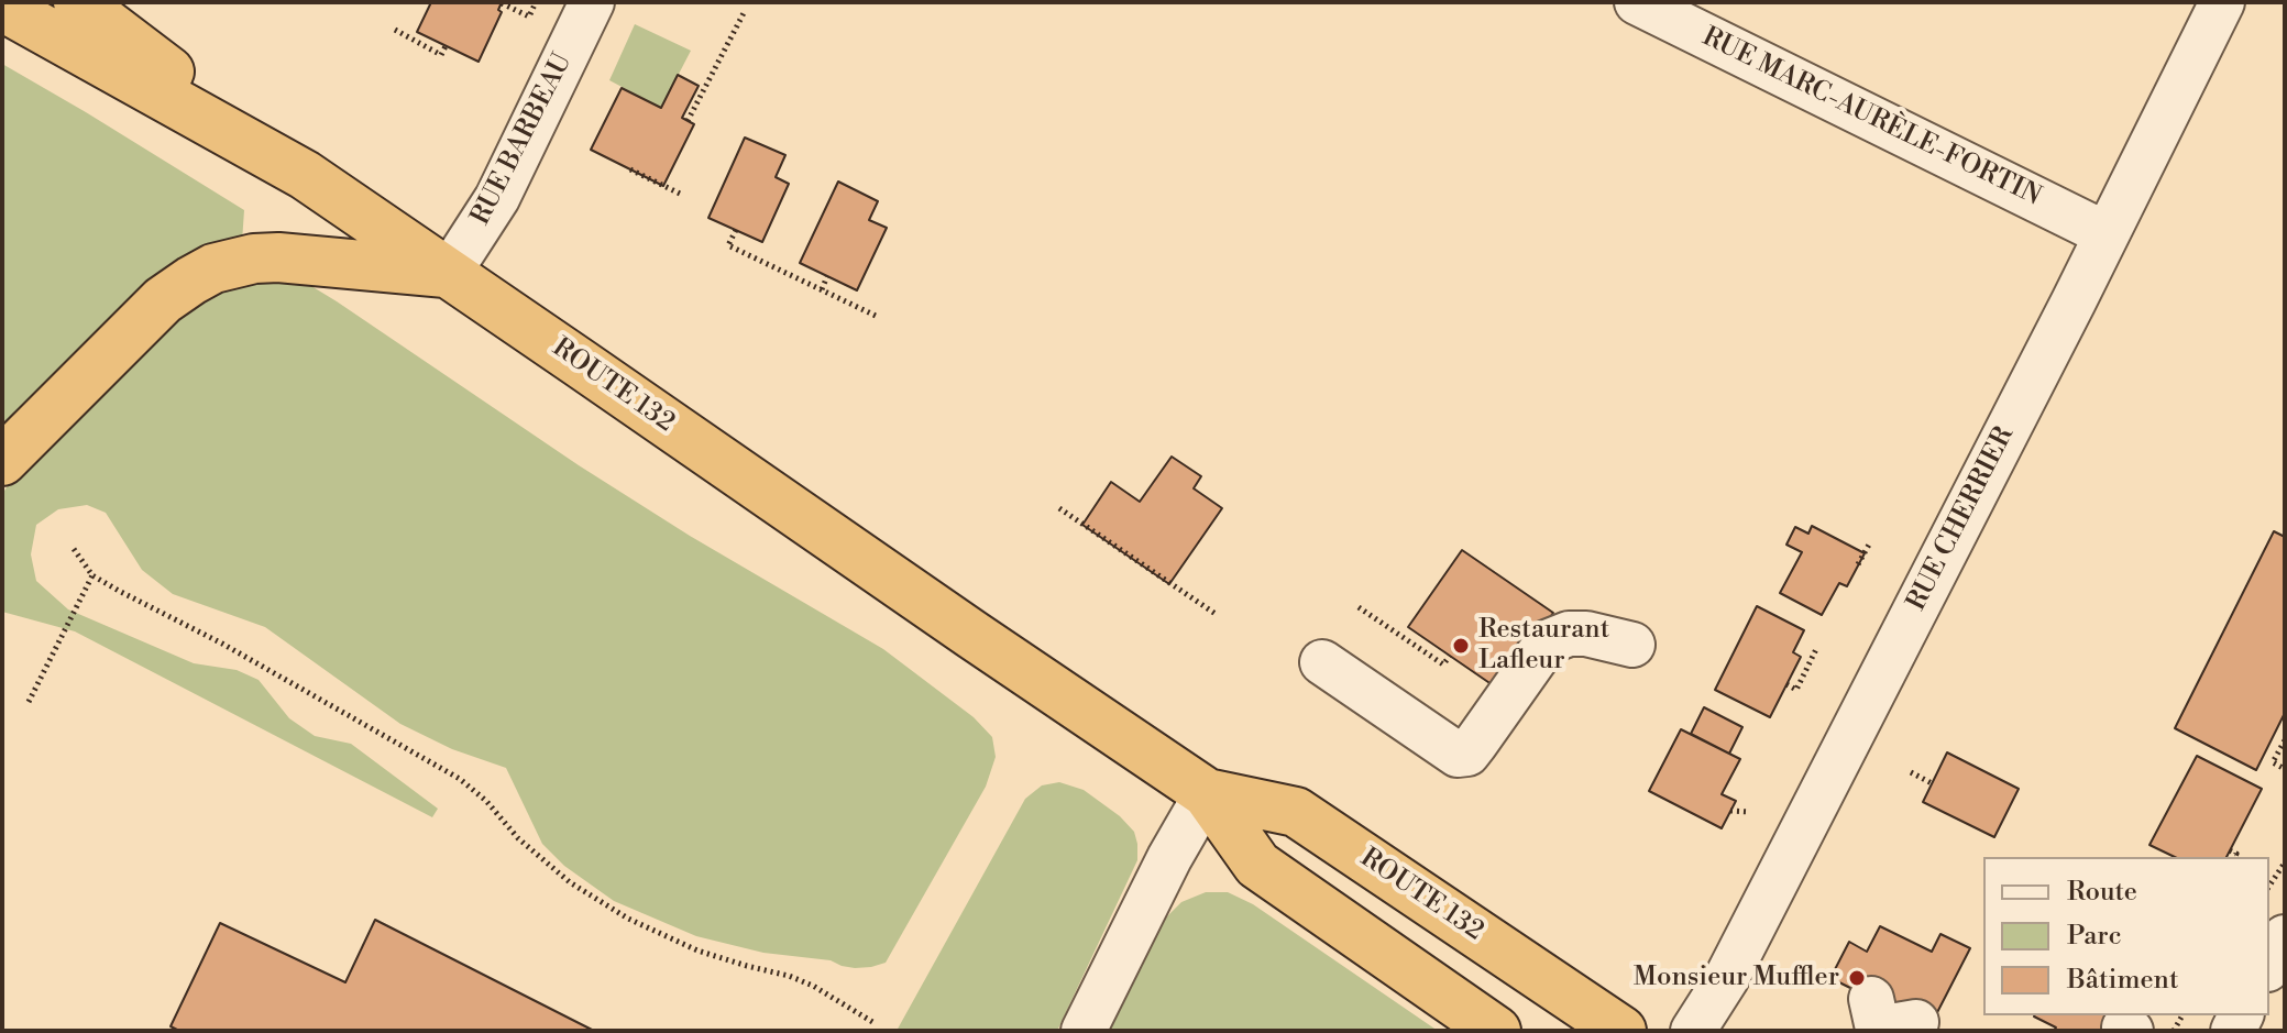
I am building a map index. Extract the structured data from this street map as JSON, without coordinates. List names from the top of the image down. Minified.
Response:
{"streets":{"highway":["ROUTE 132"],"street":["RUE MARC-AURÈLE-FORTIN","RUE BARBEAU","RUE CHERRIER"]},"crossings":[["RUE MARC-AURÈLE-FORTIN","RUE CHERRIER"],["RUE BARBEAU","ROUTE 132"]],"places":["Restaurant Lafleur","Monsieur Muffler"],"legend":["Route","Parc","Bâtiment"]}
